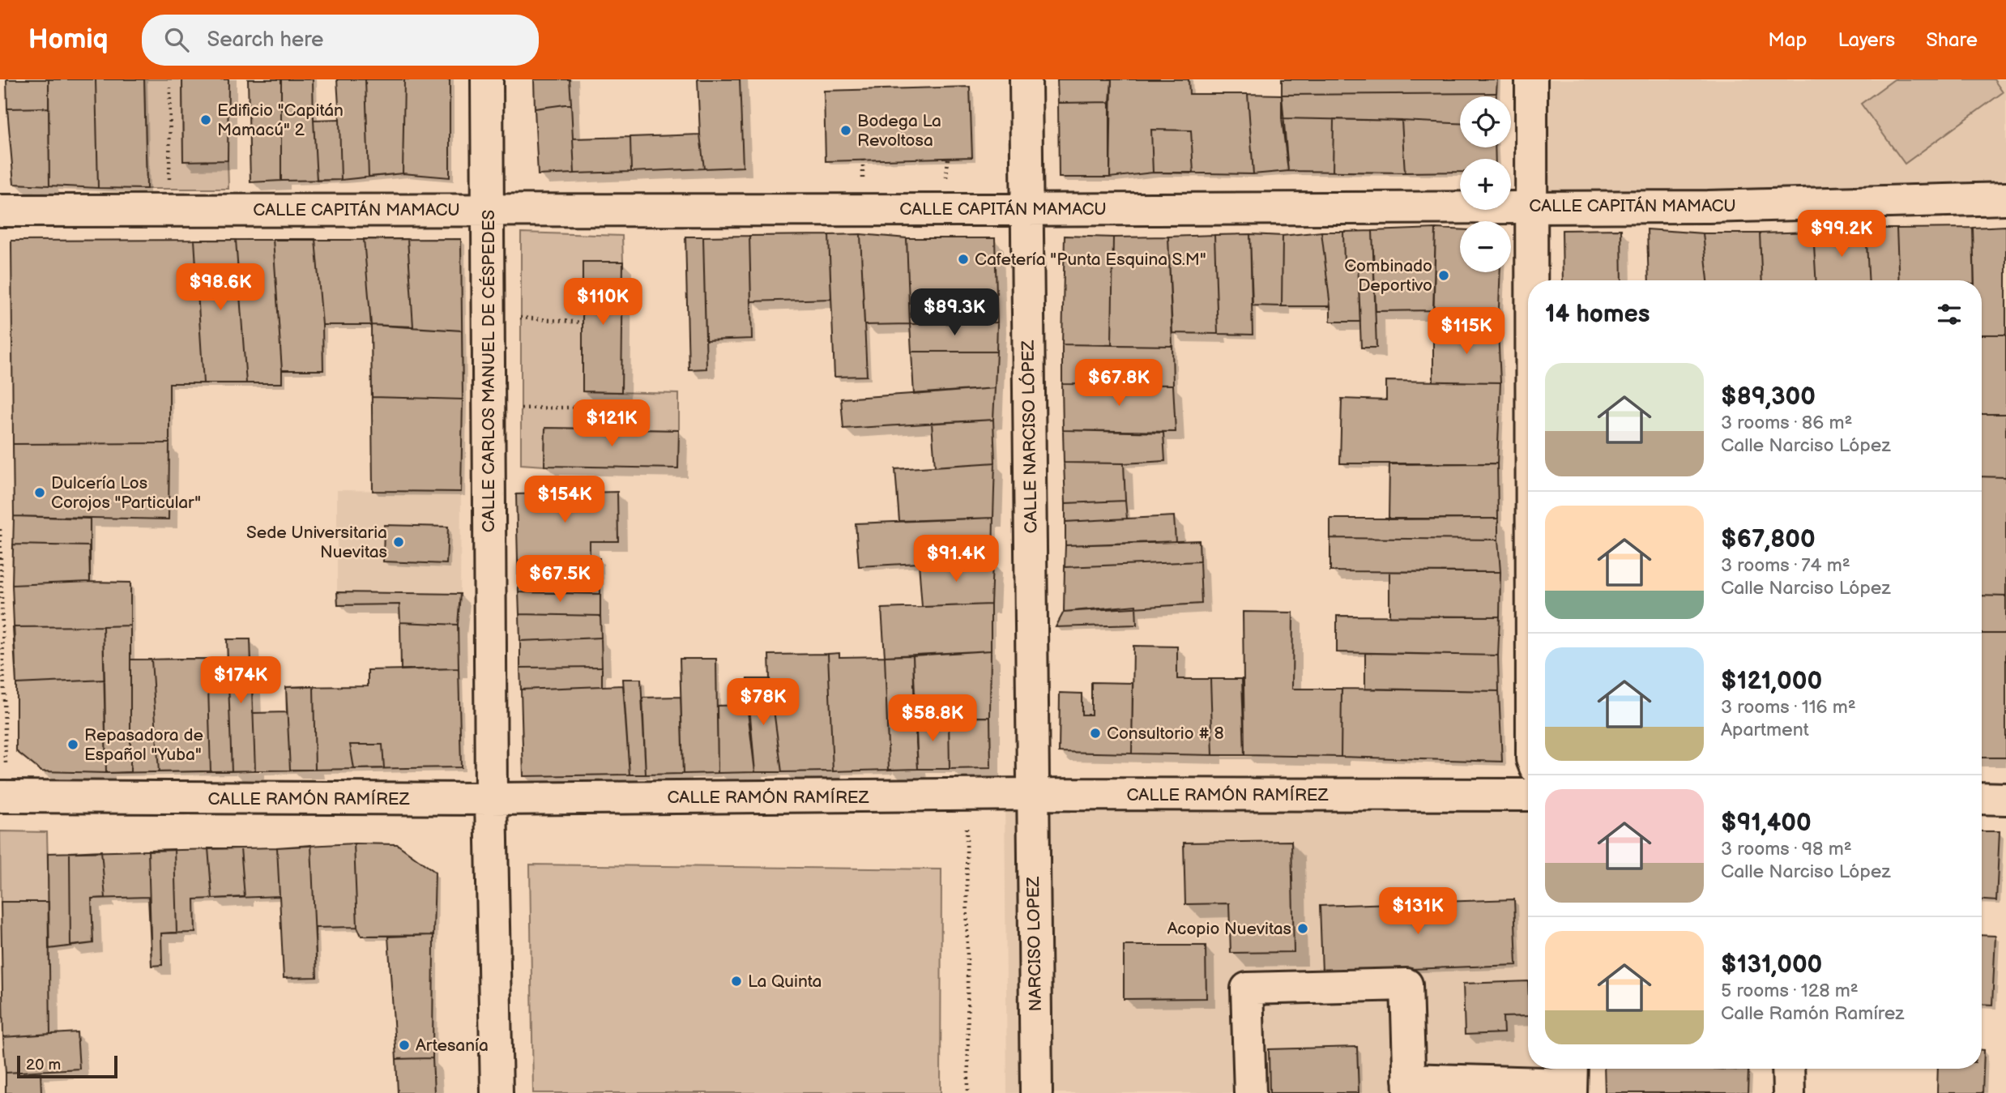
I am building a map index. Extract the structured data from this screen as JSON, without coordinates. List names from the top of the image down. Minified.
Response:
{"streets":{"street":["CALLE CAPITÁN MAMACU","CALLE CARLOS MANUEL DE CÉSPEDES","CALLE NARCISO LÓPEZ","CALLE RAMÓN RAMÍREZ","NARCISO LOPEZ"]},"crossings":[["CALLE CAPITÁN MAMACU","CALLE CARLOS MANUEL DE CÉSPEDES"],["CALLE CAPITÁN MAMACU","CALLE NARCISO LÓPEZ"],["CALLE CARLOS MANUEL DE CÉSPEDES","CALLE RAMÓN RAMÍREZ"],["CALLE NARCISO LÓPEZ","CALLE RAMÓN RAMÍREZ"],["CALLE NARCISO LÓPEZ","NARCISO LOPEZ"],["CALLE RAMÓN RAMÍREZ","NARCISO LOPEZ"]],"places":["Edificio \"Capitán Mamacú\" 2","Bodega La Revoltosa","Cafetería \"Punta Esquina S.M\"","Combinado Deportivo","Dulcería Los Corojos \"Particular\"","Sede Universitaria Nuevitas","Consultorio # 8","Repasadora de Español \"Yuba\"","Acopio Nuevitas","La Quinta","Artesanía"],"scale_bar":"20 m","page":{"header":"Homiq","search":"Search here","nav":["Map","Layers","Share"],"map_buttons":["+","−"],"price":["$99.2K","$98.6K","$110K","$89.3K","$115K","$67.8K","$121K","$154K","$91.4K","$67.5K","$174K","$78K","$58.8K","$131K"],"heading":"14 homes","list":[{"name":"$89,300","note":"3 rooms · 86 m² · Calle Narciso López"},{"name":"$67,800","note":"3 rooms · 74 m² · Calle Narciso López"},{"name":"$121,000","note":"3 rooms · 116 m² · Apartment"},{"name":"$91,400","note":"3 rooms · 98 m² · Calle Narciso López"},{"name":"$131,000","note":"5 rooms · 128 m² · Calle Ramón Ramírez"}],"scale":"20 m"}}
